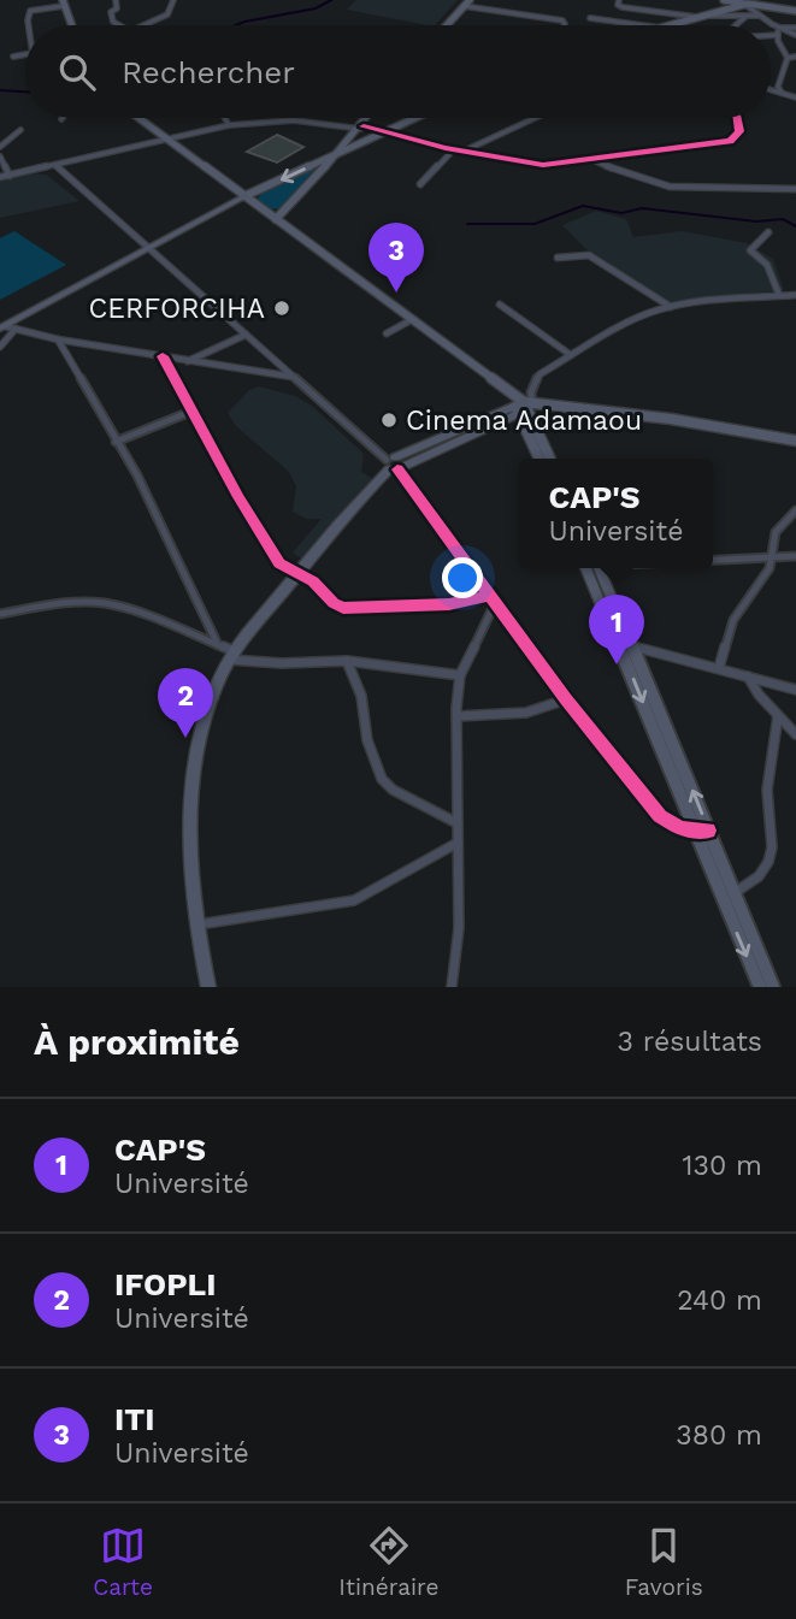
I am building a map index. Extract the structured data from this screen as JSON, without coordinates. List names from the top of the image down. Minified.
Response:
{"places":["CERFORCIHA","Cinema Adamaou"],"page":{"search":"Rechercher","pins":["3","1","2"],"popup":["CAP'S","Université"],"heading":["À proximité","3 résultats"],"list":[{"mark":"1","name":"CAP'S","note":"Université","value":"130 m"},{"mark":"2","name":"IFOPLI","note":"Université","value":"240 m"},{"mark":"3","name":"ITI","note":"Université","value":"380 m"}],"nav":["Carte","Itinéraire","Favoris"]}}
